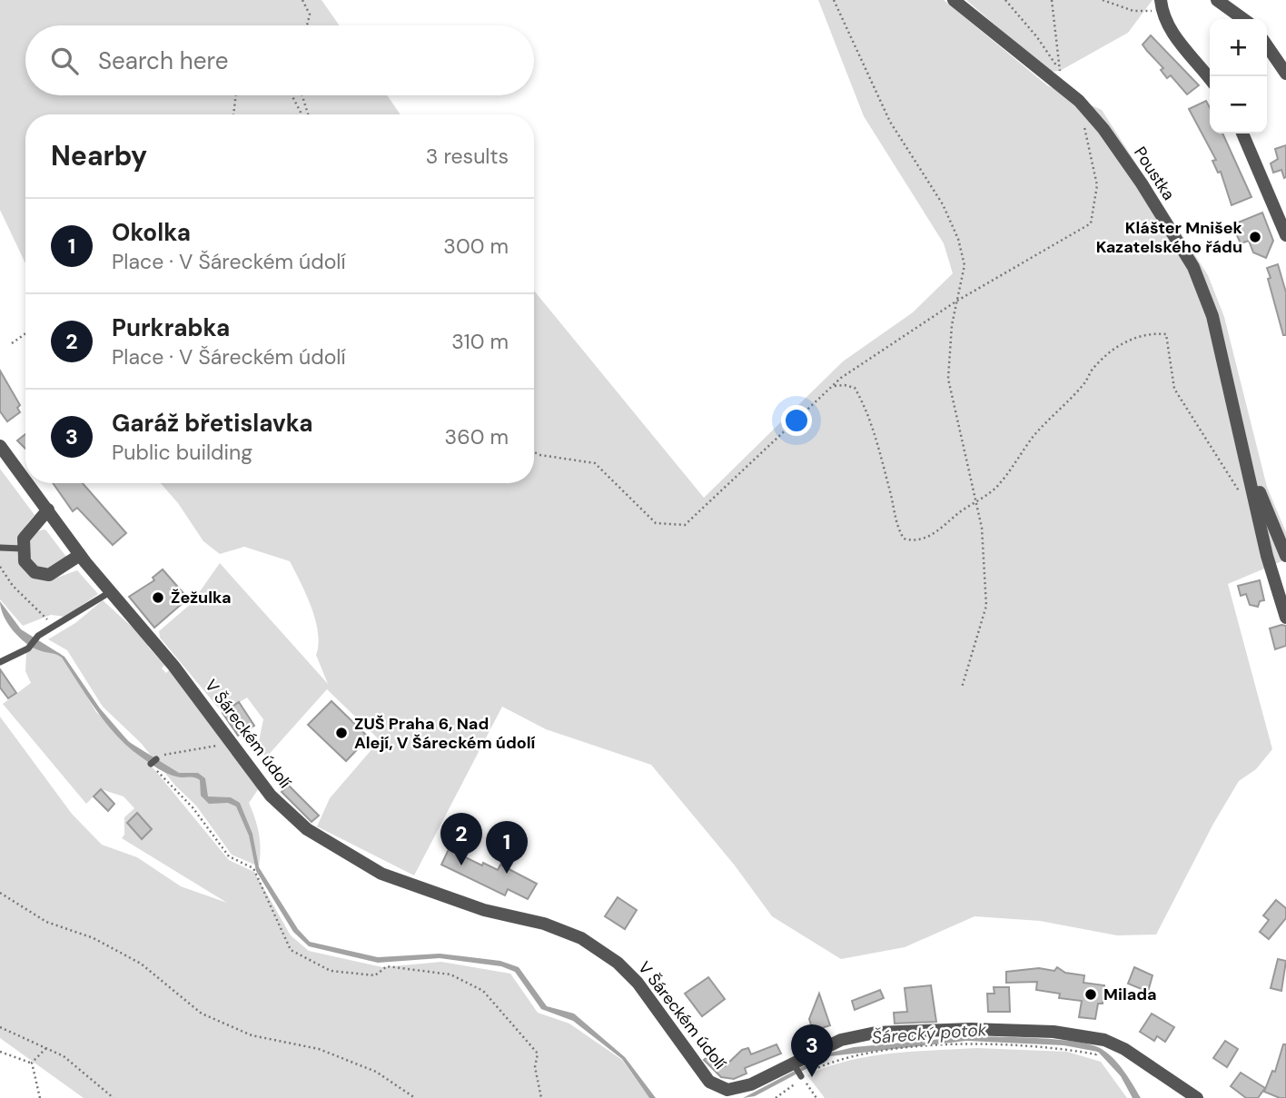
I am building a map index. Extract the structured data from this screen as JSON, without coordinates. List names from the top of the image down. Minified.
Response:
{"streets":{"street":["Poustka","V Šáreckém údolí"]},"water":["Šárecký potok"],"places":["Klášter Mnišek Kazatelského řádu","Žežulka","ZUŠ Praha 6, Nad Alejí, V Šáreckém údolí","Milada"],"page":{"map_buttons":["+","−"],"search":"Search here","heading":["Nearby","3 results"],"list":[{"mark":"1","name":"Okolka","note":"Place · V Šáreckém údolí","value":"300 m"},{"mark":"2","name":"Purkrabka","note":"Place · V Šáreckém údolí","value":"310 m"},{"mark":"3","name":"Garáž břetislavka","note":"Public building","value":"360 m"}],"pins":["2","1","3"]}}
